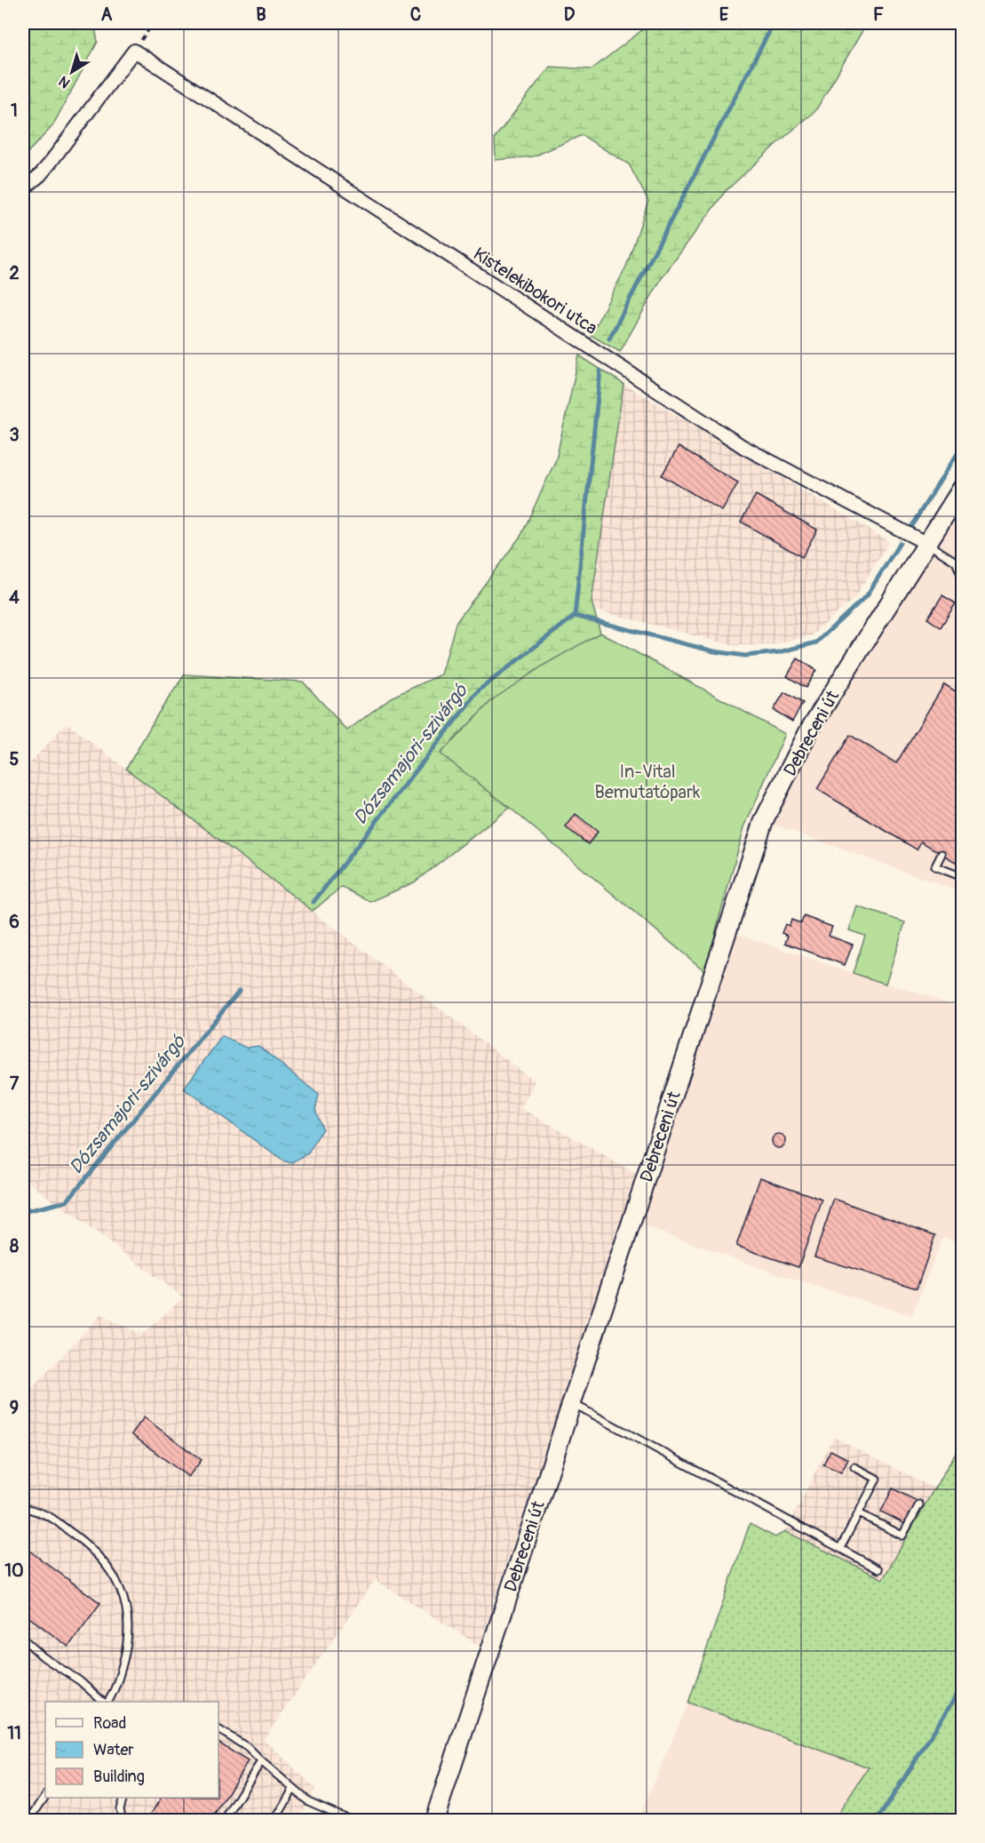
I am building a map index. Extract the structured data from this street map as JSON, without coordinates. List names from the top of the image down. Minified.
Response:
{"streets":{"street":["Kistelekibokori utca","Debreceni út"]},"crossings":[["Kistelekibokori utca","Debreceni út"]],"water":["Dózsamajori-szivárgó"],"parks":["In-Vital Bemutatópark"],"legend":["Road","Water","Building"],"north":"bottom left","grid":{"columns":["A","B","C","D","E","F"],"rows":["1","2","3","4","5","6","7","8","9","10","11"]}}
